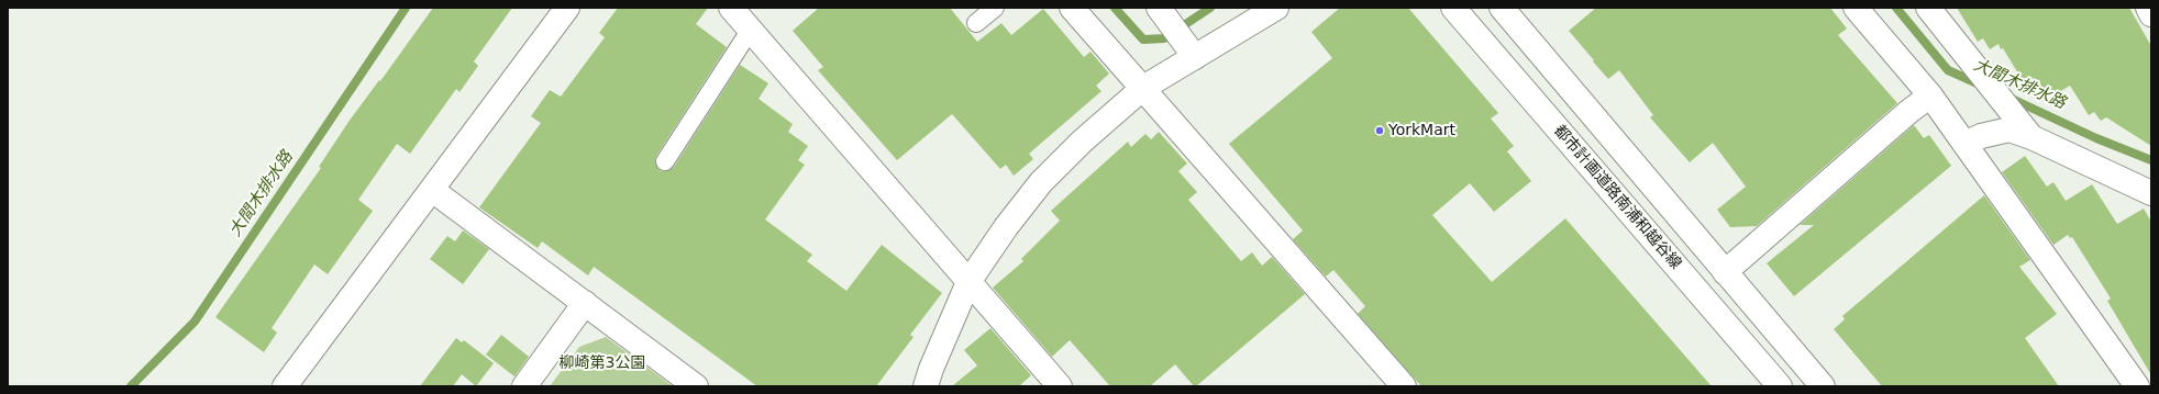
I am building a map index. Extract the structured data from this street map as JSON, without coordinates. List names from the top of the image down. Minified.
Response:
{"streets":{"street":["都市計画道路南浦和越谷線"]},"water":["大間木排水路"],"parks":["柳崎第3公園"],"places":["YorkMart"]}
